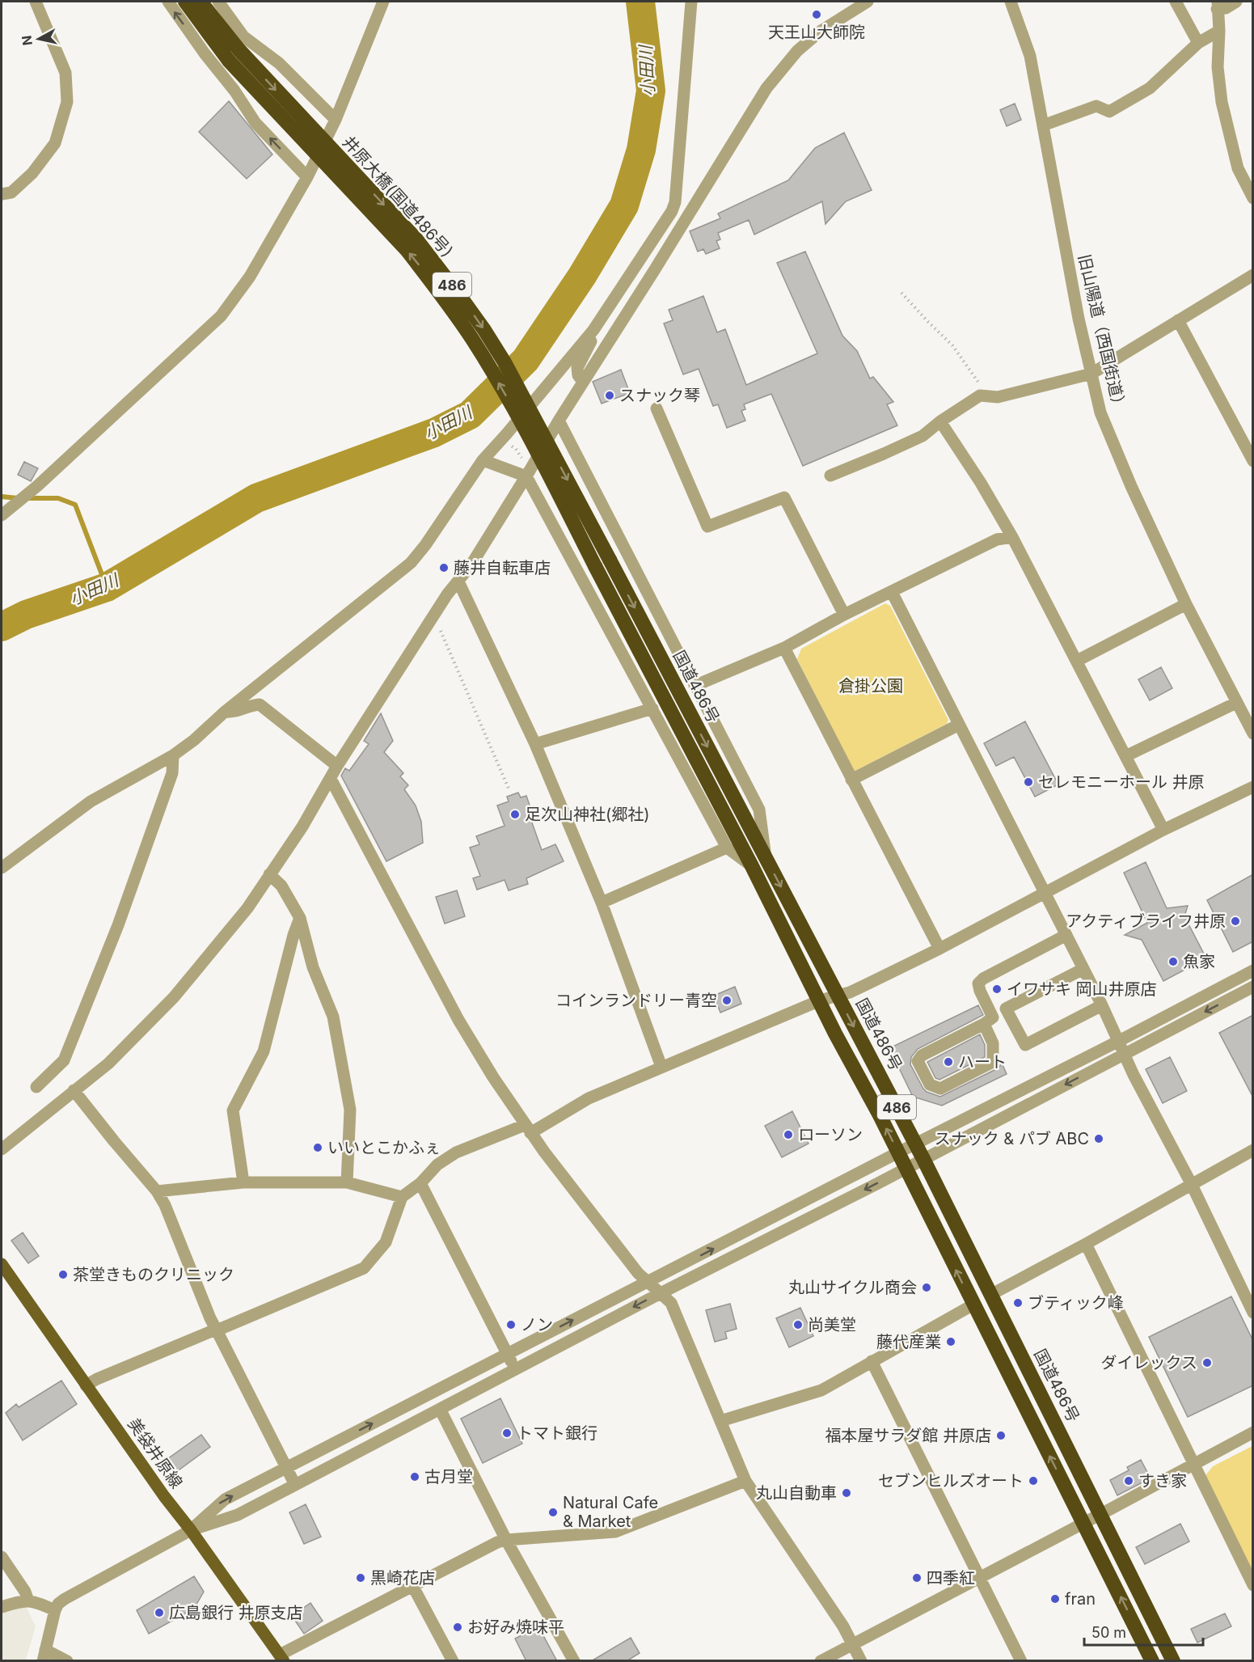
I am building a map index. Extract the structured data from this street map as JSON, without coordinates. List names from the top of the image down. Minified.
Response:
{"streets":{"highway":["井原大橋(国道486号)","486","国道486号"],"main road":["美袋井原線"],"street":["旧山陽道（西国街道）"]},"crossings":[["井原大橋(国道486号)","486"],["井原大橋(国道486号)","国道486号"]],"water":["小田川"],"parks":["倉掛公園"],"places":["天王山大師院","スナック琴","藤井自転車店","セレモニーホール 井原","足次山神社(郷社)","アクティブライフ井原","魚家","イワサキ 岡山井原店","コインランドリー青空","ハート","ローソン","スナック & パブ ABC","いいとこかふぇ","茶堂きものクリニック","丸山サイクル商会","ブティック峰","ノン","尚美堂","藤代産業","ダイレックス","トマト銀行","福本屋サラダ館 井原店","古月堂","セブンヒルズオート","すき家","丸山自動車","Natural Cafe & Market","黒崎花店","四季紅","fran","広島銀行 井原支店","お好み焼味平"],"scale_bar":"50 m","north":"left"}
